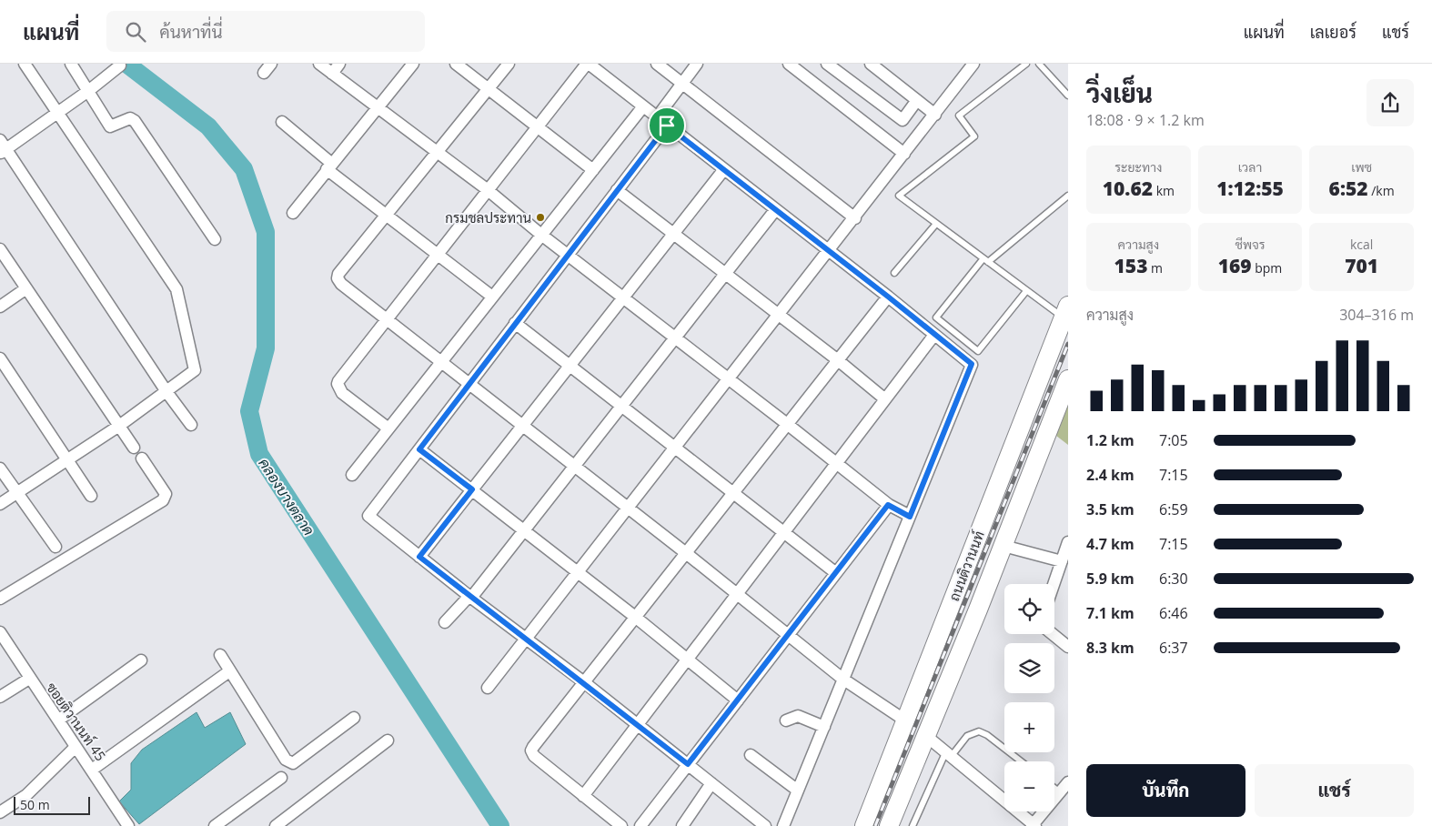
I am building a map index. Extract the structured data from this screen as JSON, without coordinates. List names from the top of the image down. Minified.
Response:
{"streets":{"main road":["ถนนติวานนท์"],"street":["ซอยติวานนท์ 45"]},"water":["คลองบางตลาด"],"places":["กรมชลประทาน"],"scale_bar":"50 m","page":{"header":"แผนที่","search":"ค้นหาที่นี่","nav":["แผนที่","เลเยอร์","แชร์"],"heading":["วิ่งเย็น","18:08 · 9 × 1.2 km"],"stats":[["ระยะทาง","10.62 km"],["เวลา","1:12:55"],["เพซ","6:52 /km"],["ความสูง","153 m"],["ชีพจร","169 bpm"],["kcal","701"]],"chart":["ความสูง","304–316 m"],"list":[{"name":"1.2 km","note":"7:05"},{"name":"2.4 km","note":"7:15"},{"name":"3.5 km","note":"6:59"},{"name":"4.7 km","note":"7:15"},{"name":"5.9 km","note":"6:30"},{"name":"7.1 km","note":"6:46"},{"name":"8.3 km","note":"6:37"}],"map_buttons":["+","−"],"buttons":["บันทึก","แชร์"],"scale":"50 m"}}
